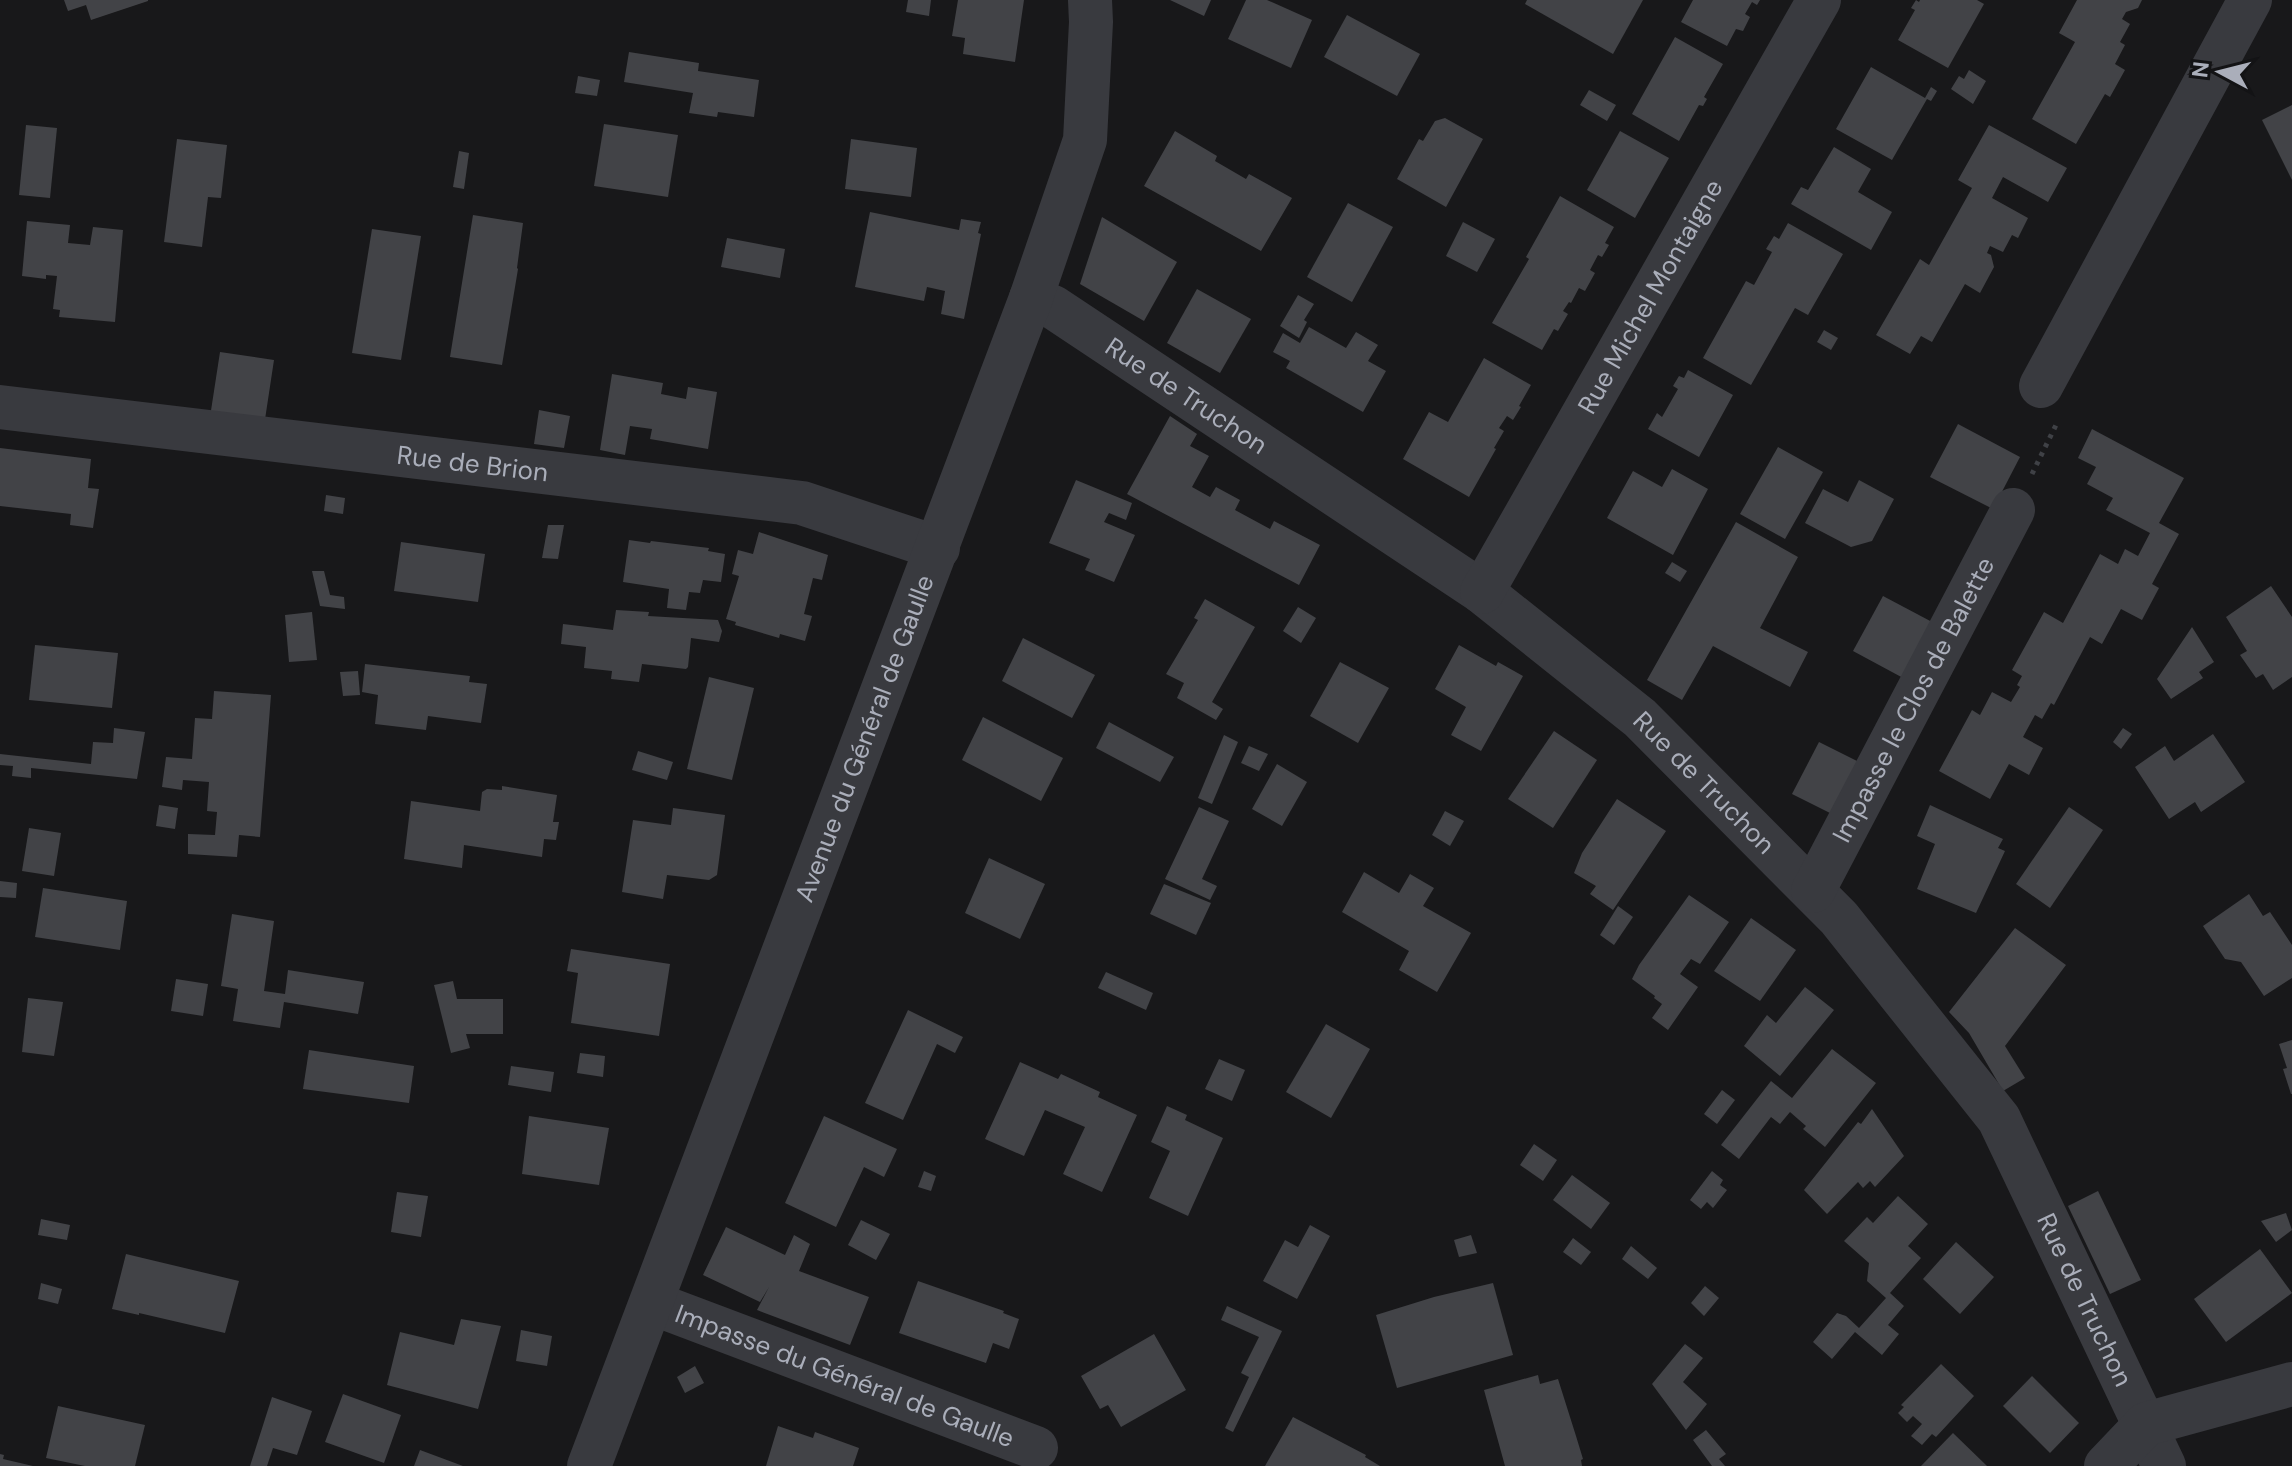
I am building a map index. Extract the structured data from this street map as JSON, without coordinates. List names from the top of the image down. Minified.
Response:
{"streets":{"street":["Rue Michel Montaigne","Rue de Truchon","Rue de Brion","Impasse le Clos de Balette","Avenue du Général de Gaulle","Impasse du Général de Gaulle"]},"crossings":[["Rue Michel Montaigne","Rue de Truchon"],["Rue de Truchon","Impasse le Clos de Balette"],["Rue de Truchon","Avenue du Général de Gaulle"],["Rue de Brion","Avenue du Général de Gaulle"],["Avenue du Général de Gaulle","Impasse du Général de Gaulle"]],"north":"left"}
